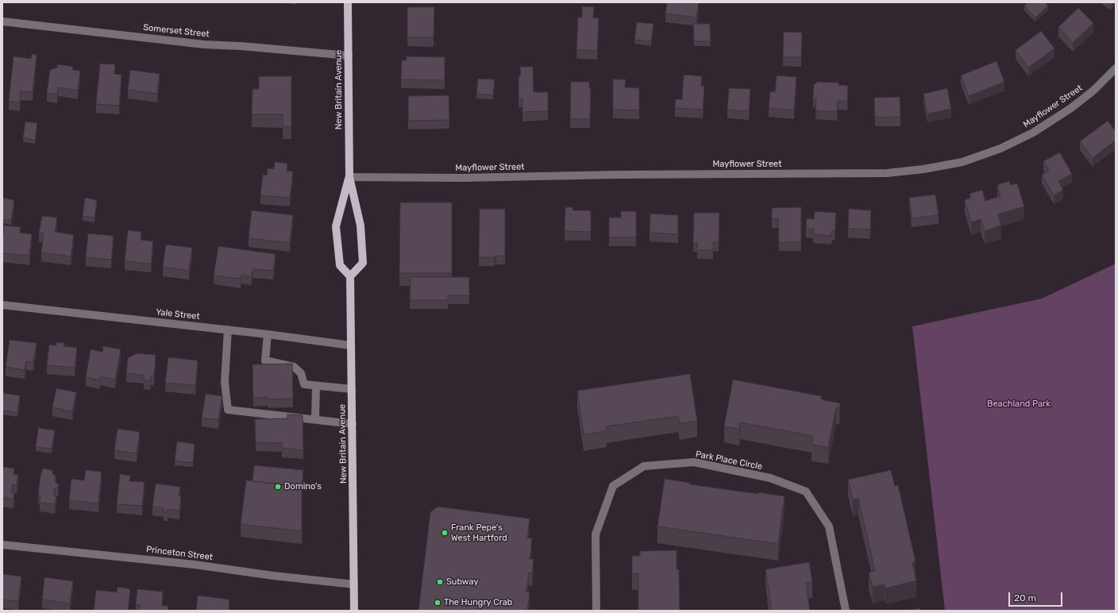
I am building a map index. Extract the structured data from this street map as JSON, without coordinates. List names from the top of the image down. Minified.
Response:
{"streets":{"main road":["New Britain Avenue"],"street":["Somerset Street","Mayflower Street","Yale Street","Park Place Circle","Princeton Street"]},"crossings":[["Somerset Street","New Britain Avenue"],["New Britain Avenue","Mayflower Street"],["New Britain Avenue","Yale Street"],["New Britain Avenue","Princeton Street"]],"parks":["Beachland Park"],"places":["Domino's","Frank Pepe's West Hartford","Subway","The Hungry Crab"],"scale_bar":"20 m"}
